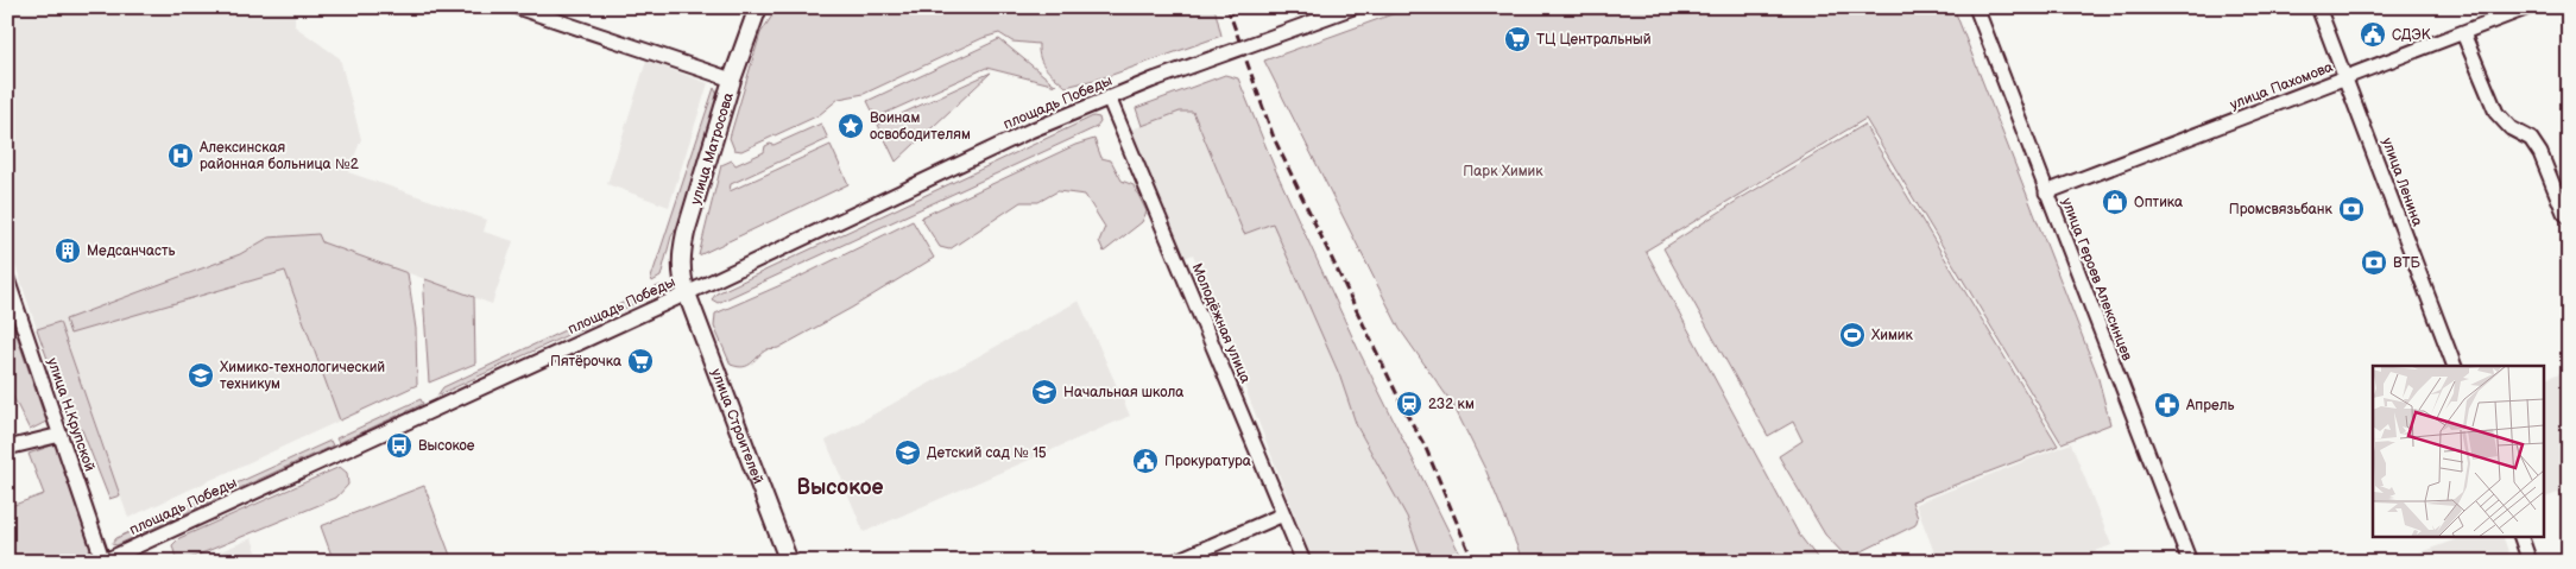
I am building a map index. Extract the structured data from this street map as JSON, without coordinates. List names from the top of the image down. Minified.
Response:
{"streets":{"main road":["улица Матросова","улица Строителей"],"street":["улица Пахомова","площадь Победы","улица Ленина","улица Героев Алексинцев","Молодёжная улица","улица Н.Крупской"]},"crossings":[["улица Пахомова","улица Ленина"],["улица Пахомова","улица Героев Алексинцев"],["площадь Победы","улица Матросова"],["площадь Победы","Молодёжная улица"],["площадь Победы","улица Н.Крупской"],["площадь Победы","улица Строителей"],["улица Матросова","улица Строителей"]],"districts":["Высокое"],"parks":["Парк Химик"],"places":{"public building":["СДЭК","Прокуратура"],"supermarket":["ТЦ Центральный","Пятёрочка"],"place":["Воинам освободителям"],"hospital":["Алексинская районная больница №2"],"shop":["Оптика"],"bank":["Промсвязьбанк","ВТБ"],"building":["Медсанчасть"],"sports":["Химик"],"school or university":["Химико-технологический техникум","Начальная школа","Детский сад № 15"],"station":["232 км"],"pharmacy":["Апрель"],"bus stop":["Высокое"]}}
